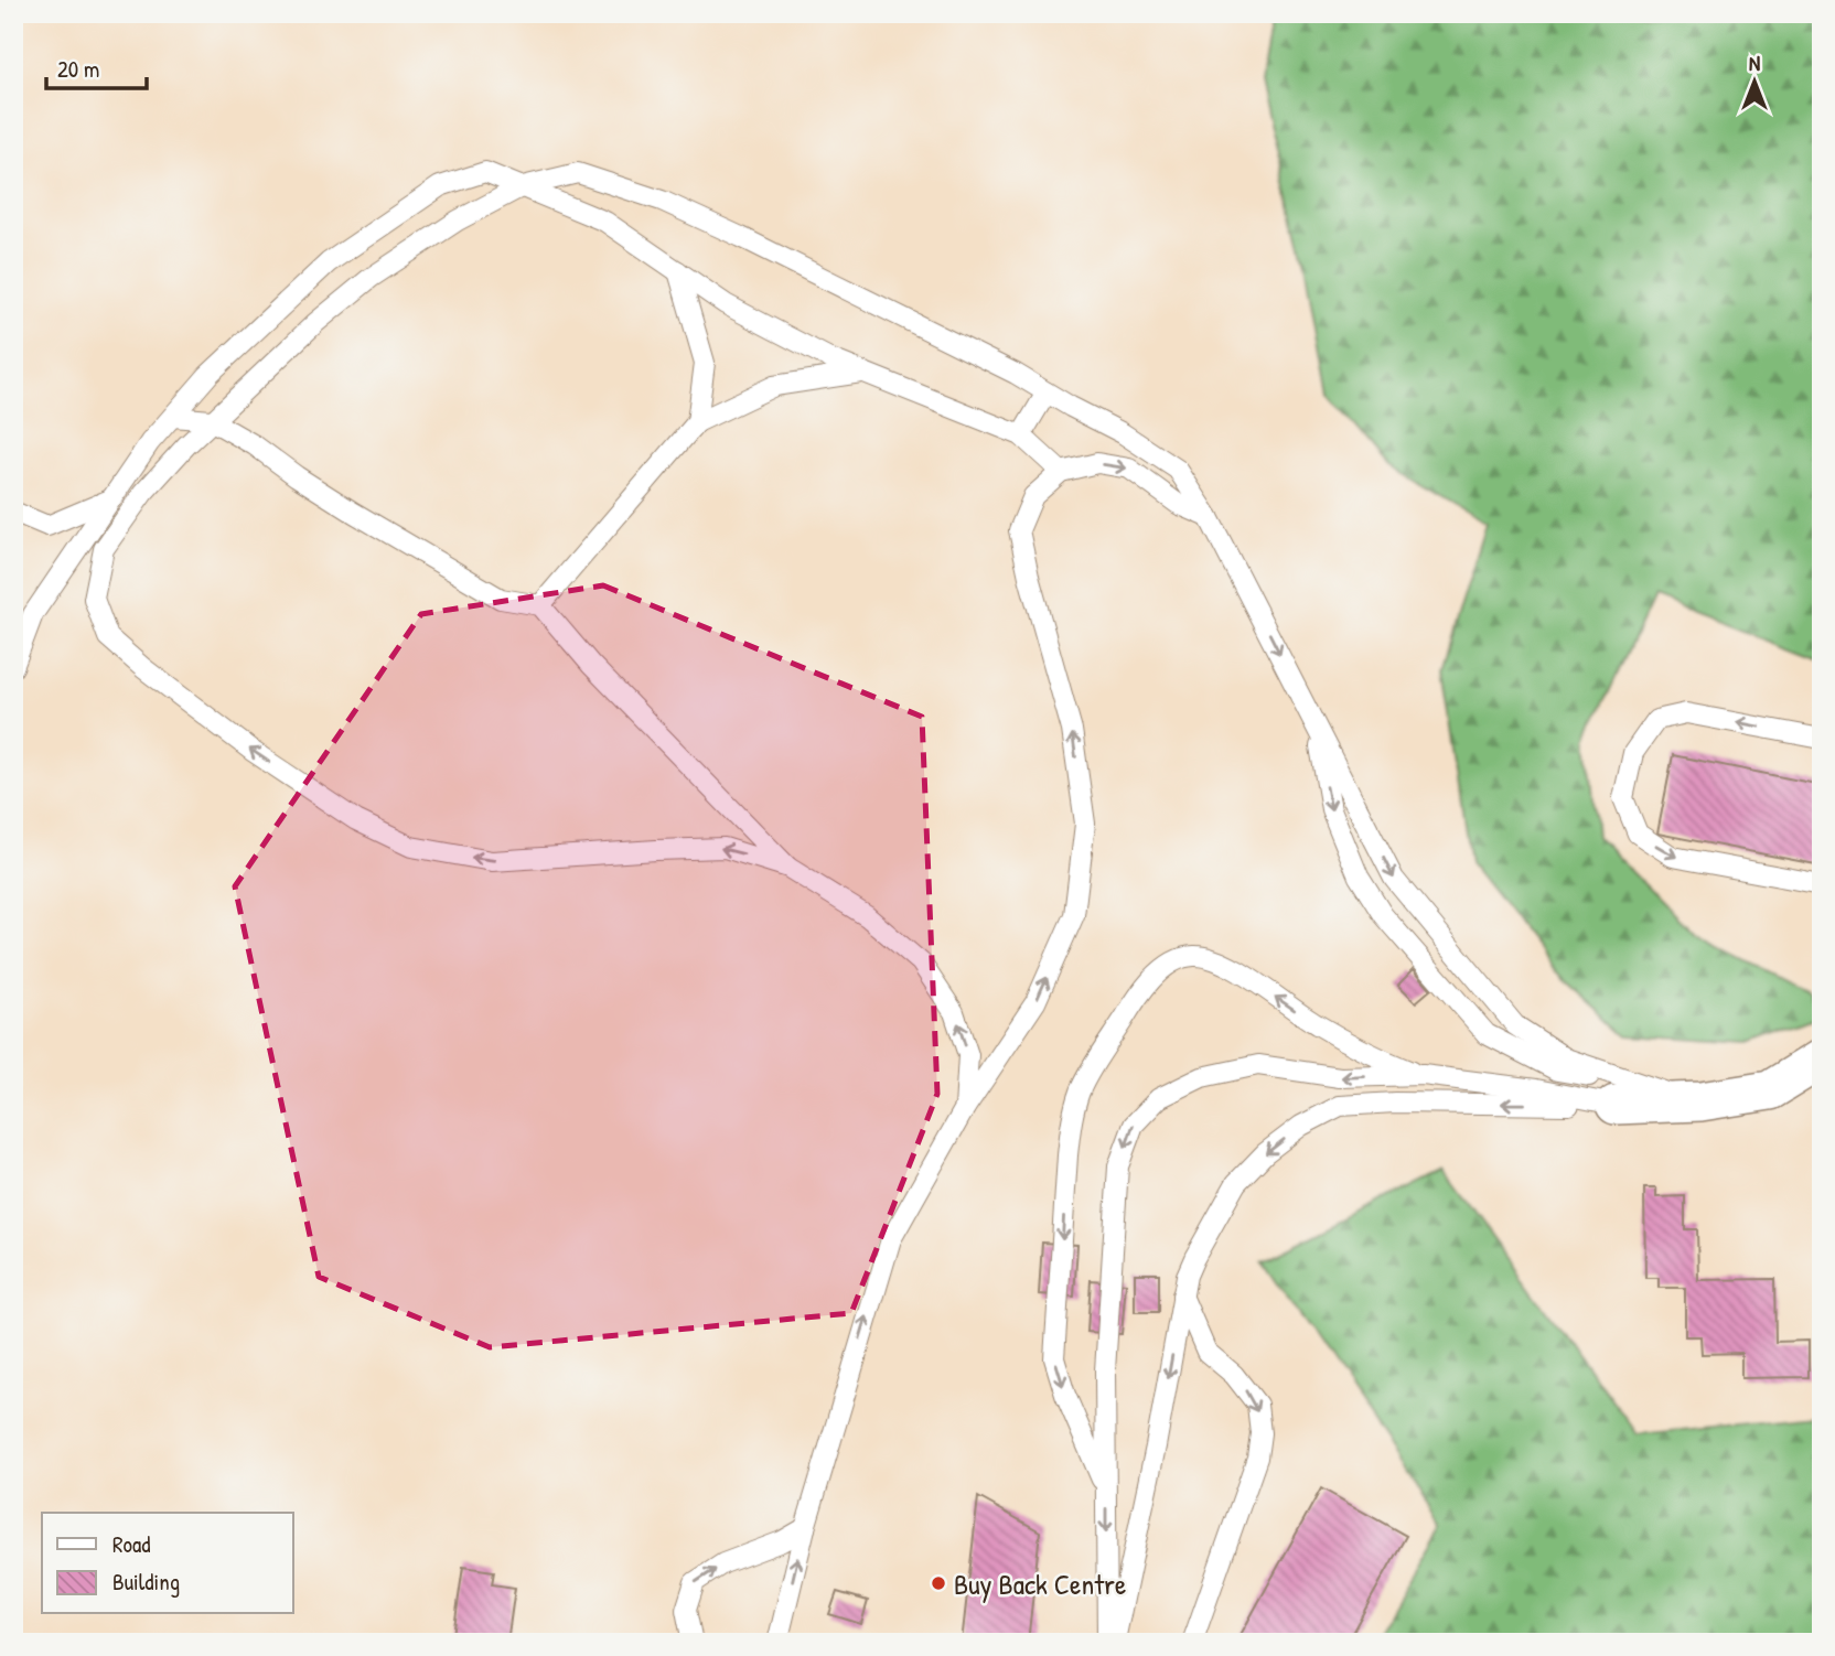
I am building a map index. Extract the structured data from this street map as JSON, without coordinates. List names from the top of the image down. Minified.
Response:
{"places":["Buy Back Centre"],"legend":["Road","Building"],"scale_bar":"20 m","north":"top"}
